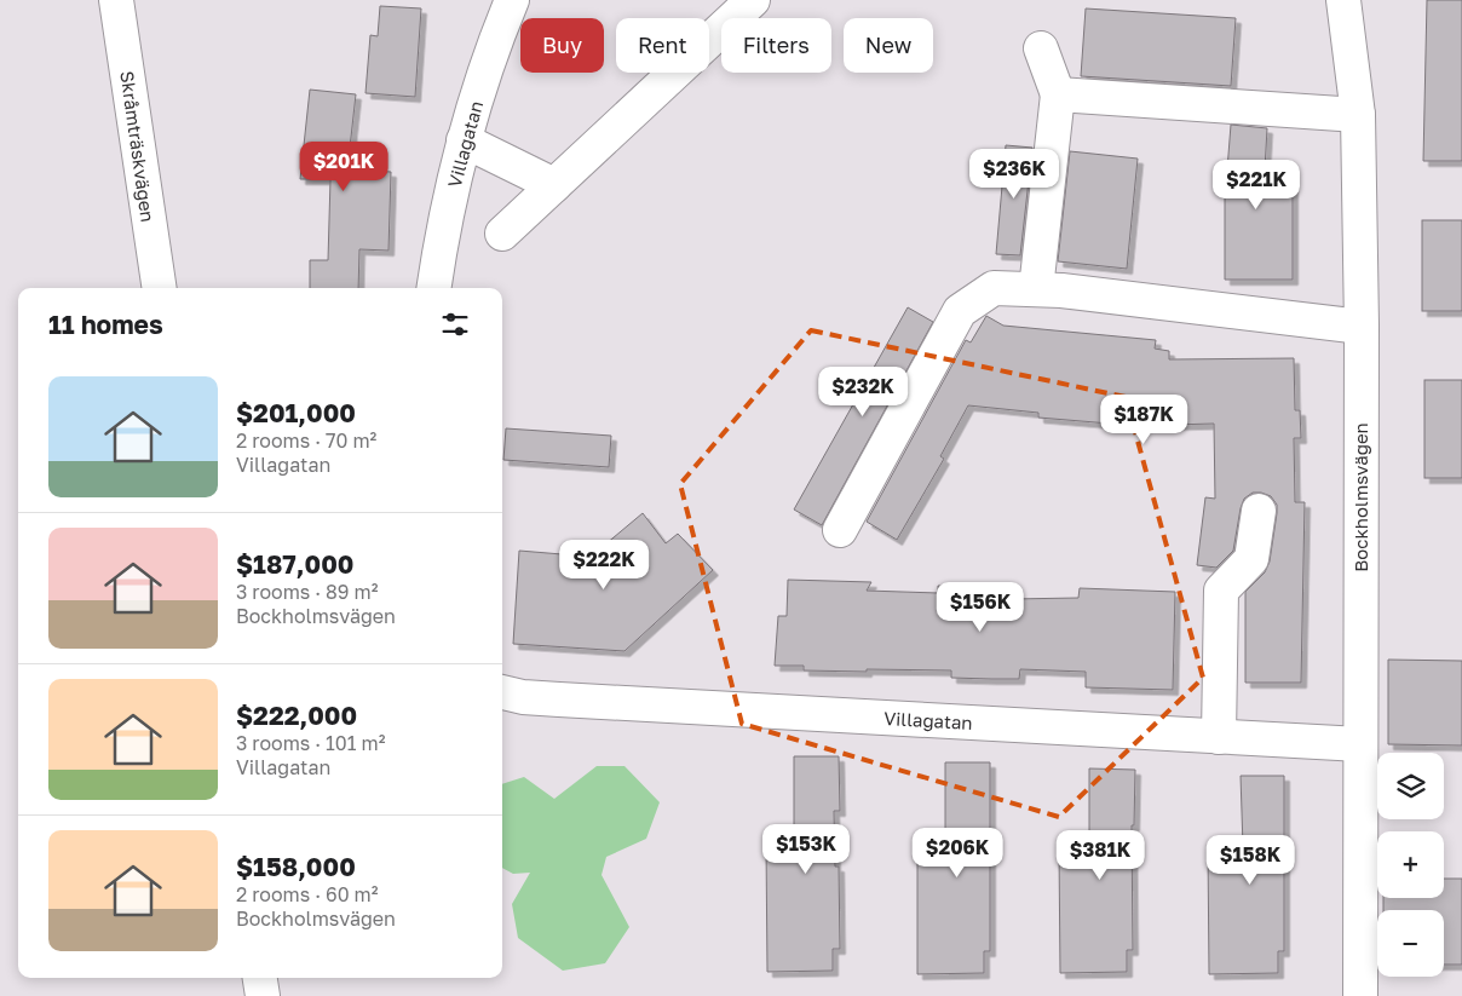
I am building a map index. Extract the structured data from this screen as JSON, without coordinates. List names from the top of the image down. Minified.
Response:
{"streets":{"street":["Villagatan","Skråmträskvägen","Bockholmsvägen"]},"crossings":[["Villagatan","Bockholmsvägen"]],"page":{"chip":["Buy","Rent","Filters","New"],"price":["$201K","$236K","$221K","$232K","$187K","$222K","$156K","$153K","$206K","$381K","$158K"],"heading":"11 homes","list":[{"name":"$201,000","note":"2 rooms · 70 m² · Villagatan"},{"name":"$187,000","note":"3 rooms · 89 m² · Bockholmsvägen"},{"name":"$222,000","note":"3 rooms · 101 m² · Villagatan"},{"name":"$158,000","note":"2 rooms · 60 m² · Bockholmsvägen"}],"map_buttons":["+","−"]}}
